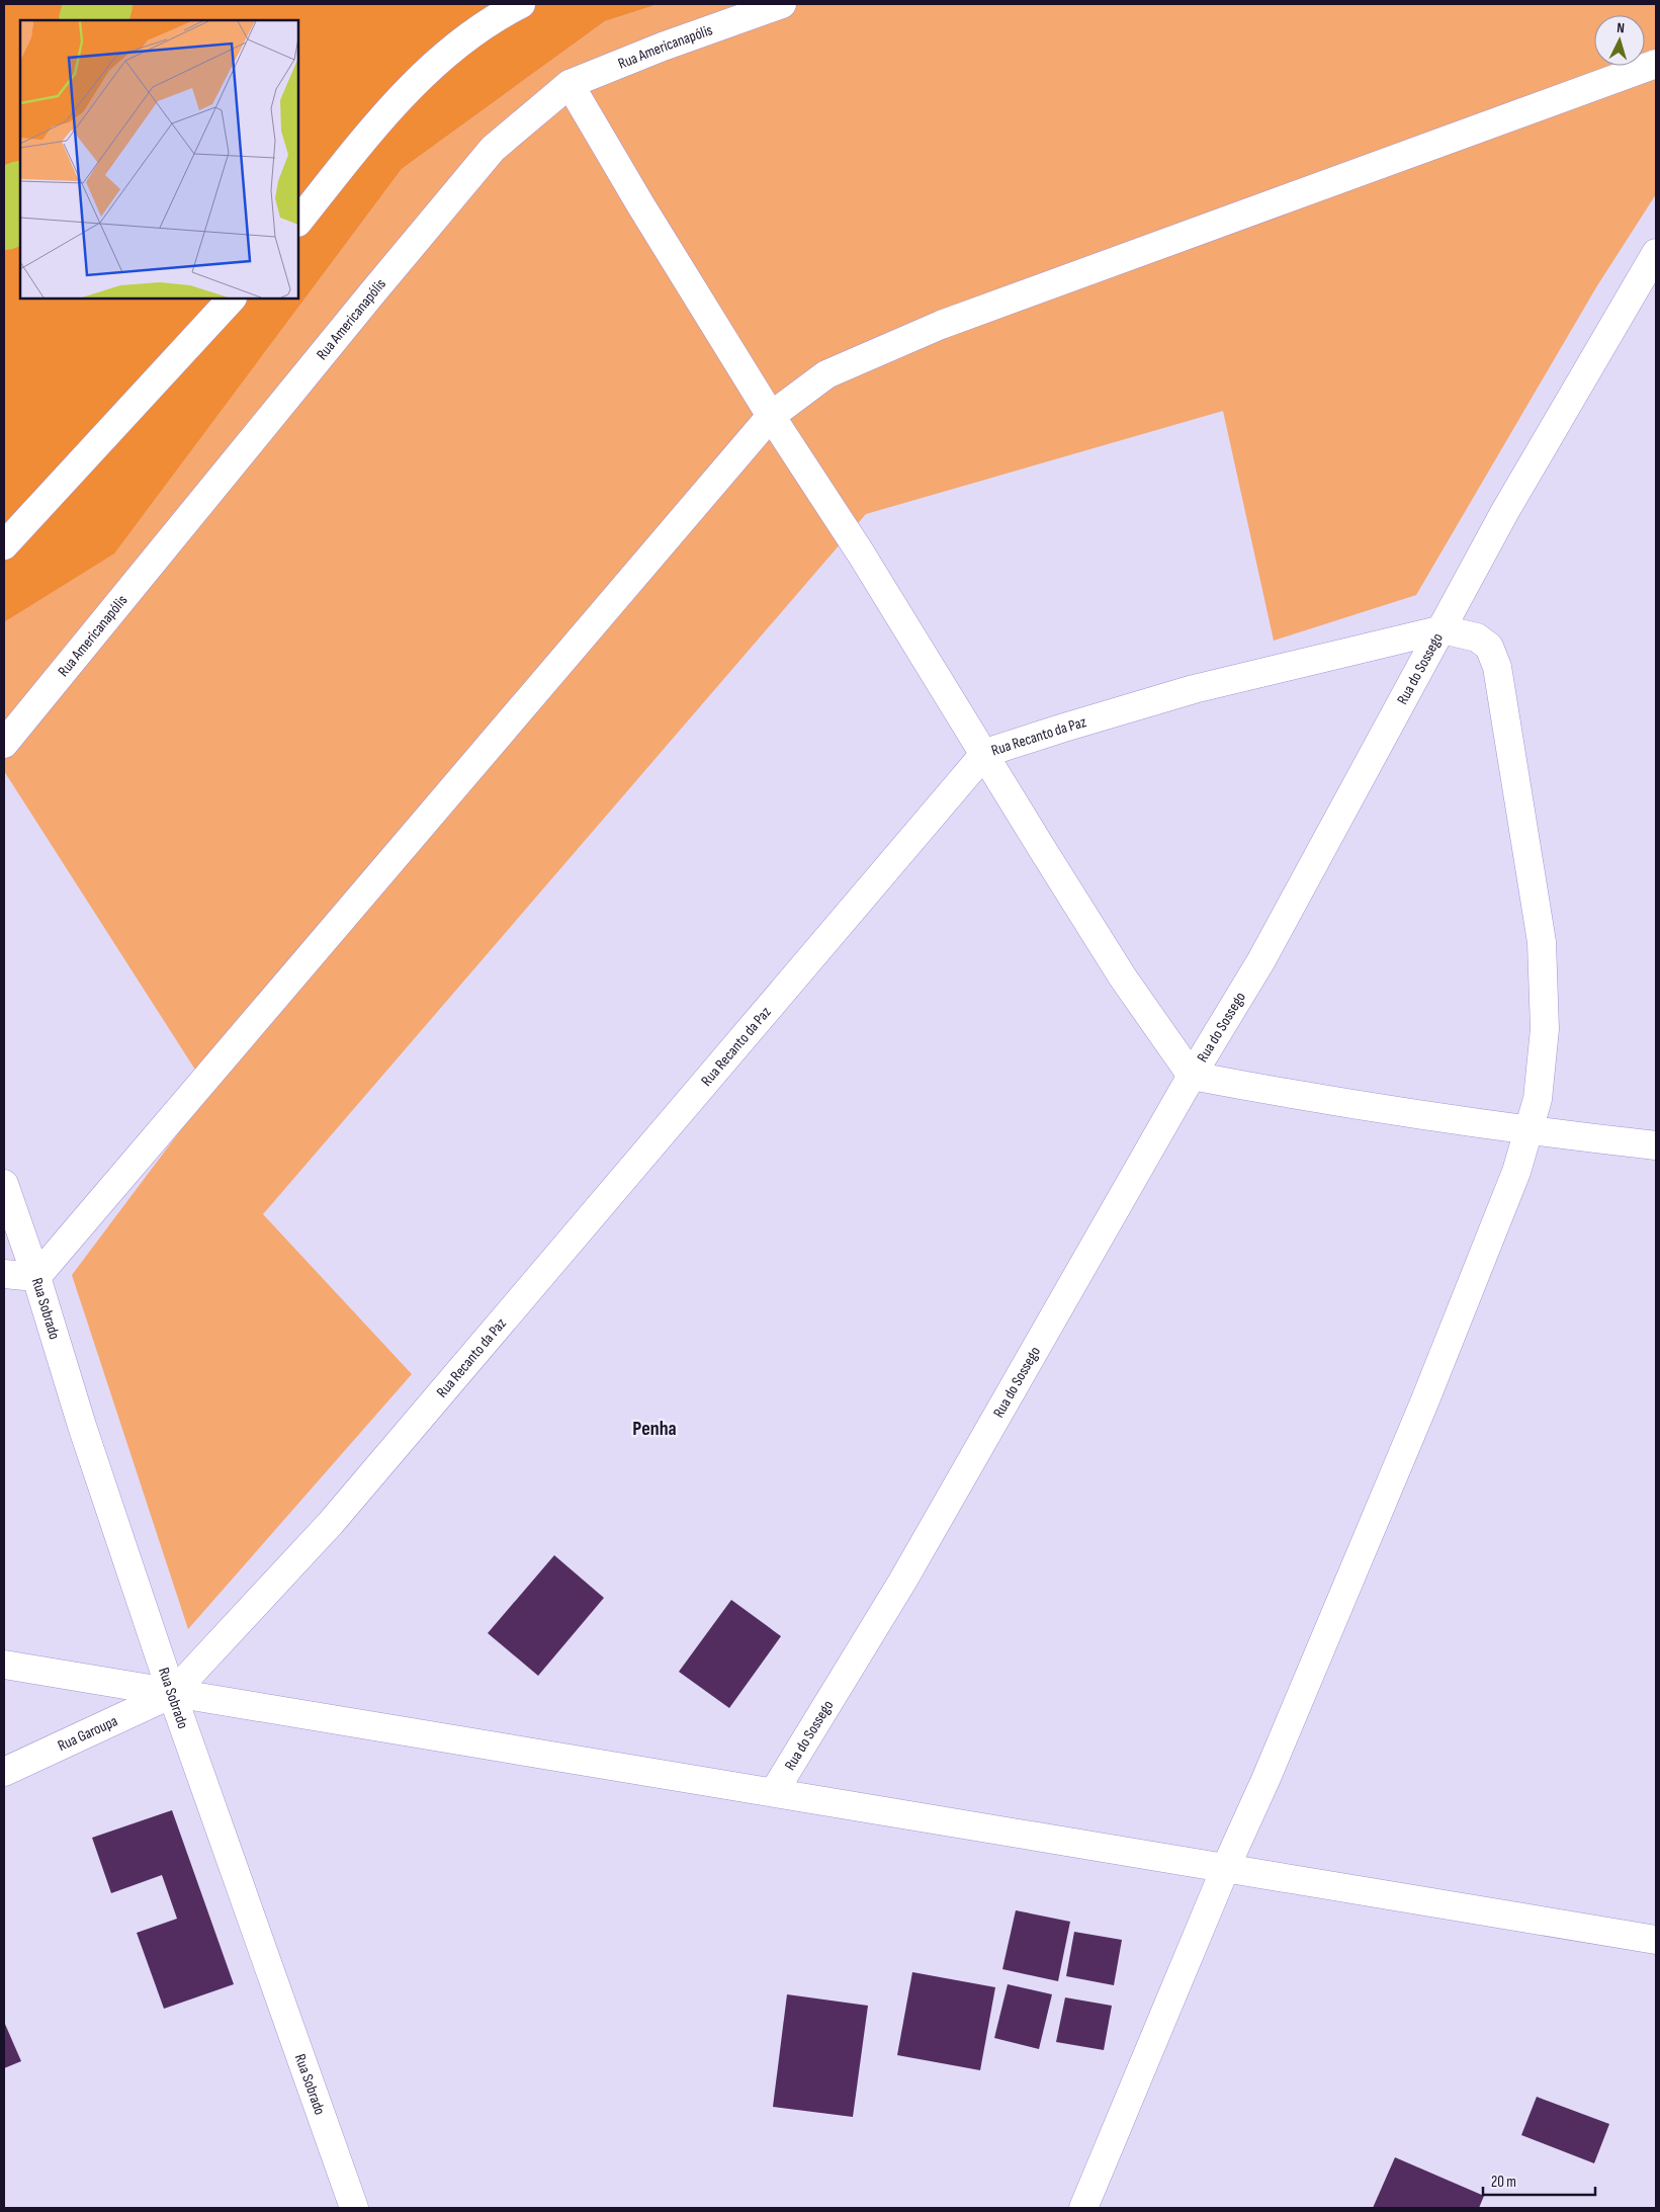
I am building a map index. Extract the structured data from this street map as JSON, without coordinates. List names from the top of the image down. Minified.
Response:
{"streets":{"street":["Rua Americanapólis","Rua do Sossego","Rua Recanto da Paz","Rua Sobrado","Rua Garoupa"]},"crossings":[["Rua do Sossego","Rua Recanto da Paz"],["Rua Recanto da Paz","Rua Sobrado"],["Rua Recanto da Paz","Rua Garoupa"],["Rua Sobrado","Rua Garoupa"]],"districts":["Penha"],"scale_bar":"20 m","north":"top"}
